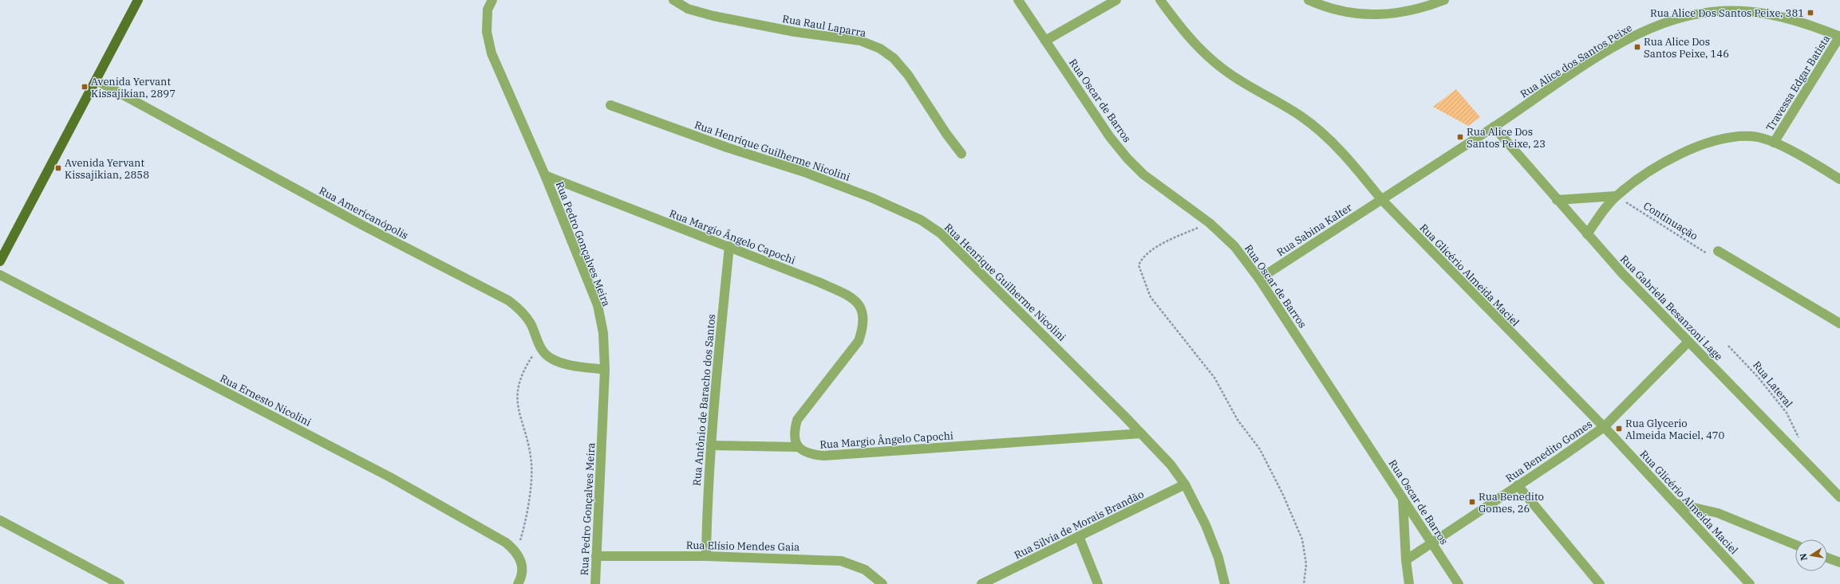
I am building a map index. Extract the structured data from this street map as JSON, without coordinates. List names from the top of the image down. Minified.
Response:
{"streets":{"street":["Rua Raul Laparra","Rua Alice dos Santos Peixe","Travessa Edgar Batista","Rua Oscar de Barros","Rua Henrique Guilherme Nicolini","Rua Americanópolis","Rua Sabina Kalter","Rua Margio Ângelo Capochi","Rua Pedro Gonçalves Meira","Rua Glicério Almeida Maciel","Rua Gabriela Besanzoni Lage","Rua Ernesto Nicolini","Rua Antônio de Baracho dos Santos","Rua Benedito Gomes","Rua Silvia de Morais Brandão","Rua Elísio Mendes Gaia"],"path":["Continuação","Rua Lateral"]},"crossings":[["Rua Alice dos Santos Peixe","Travessa Edgar Batista"],["Rua Alice dos Santos Peixe","Rua Sabina Kalter"],["Rua Alice dos Santos Peixe","Rua Glicério Almeida Maciel"],["Rua Alice dos Santos Peixe","Rua Gabriela Besanzoni Lage"],["Rua Oscar de Barros","Rua Sabina Kalter"],["Rua Oscar de Barros","Rua Benedito Gomes"],["Rua Henrique Guilherme Nicolini","Rua Margio Ângelo Capochi"],["Rua Henrique Guilherme Nicolini","Rua Silvia de Morais Brandão"],["Rua Americanópolis","Rua Pedro Gonçalves Meira"],["Rua Sabina Kalter","Rua Glicério Almeida Maciel"],["Rua Margio Ângelo Capochi","Rua Pedro Gonçalves Meira"],["Rua Margio Ângelo Capochi","Rua Antônio de Baracho dos Santos"],["Rua Pedro Gonçalves Meira","Rua Elísio Mendes Gaia"],["Rua Glicério Almeida Maciel","Rua Benedito Gomes"],["Rua Gabriela Besanzoni Lage","Rua Lateral"],["Rua Gabriela Besanzoni Lage","Rua Benedito Gomes"],["Rua Antônio de Baracho dos Santos","Rua Elísio Mendes Gaia"]],"places":{"transit":["Rua Alice Dos Santos Peixe, 381","Rua Alice Dos Santos Peixe, 146","Avenida Yervant Kissajikian, 2897","Rua Alice Dos Santos Peixe, 23","Avenida Yervant Kissajikian, 2858","Rua Glycerio Almeida Maciel, 470","Rua Benedito Gomes, 26"]},"north":"left"}
